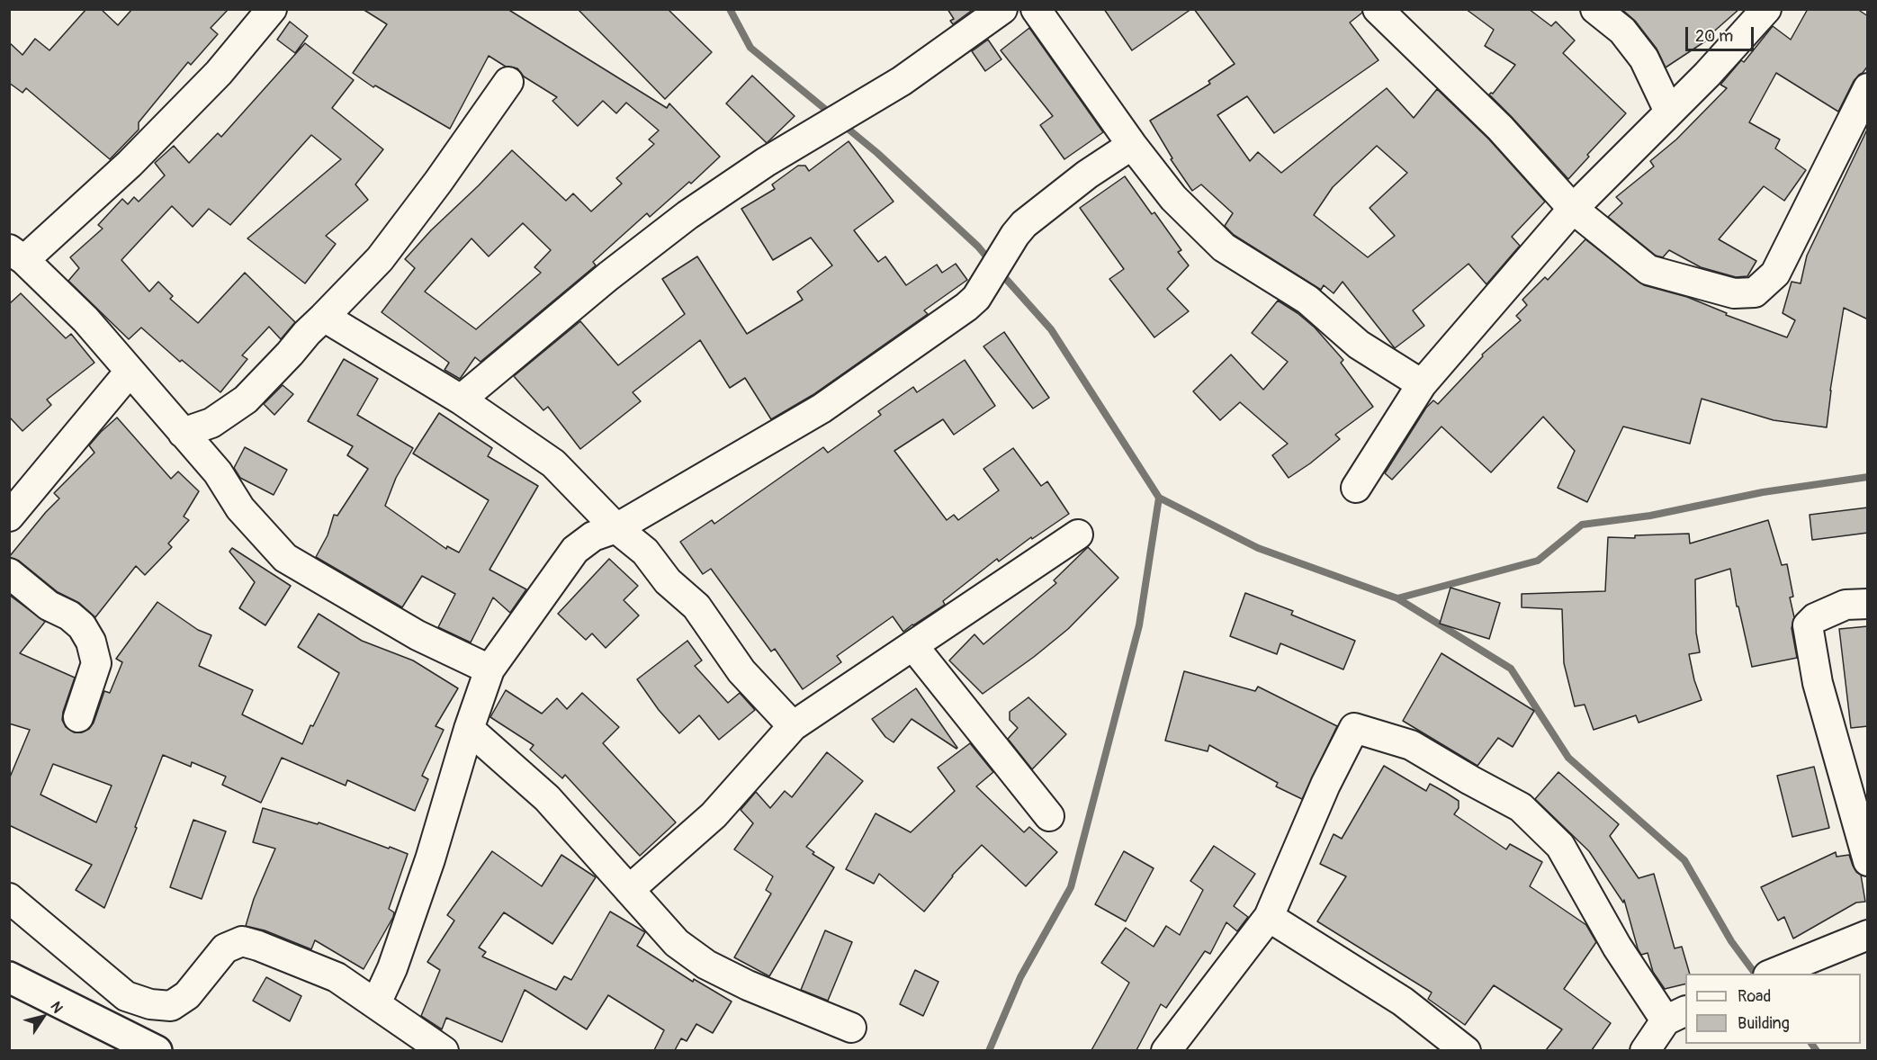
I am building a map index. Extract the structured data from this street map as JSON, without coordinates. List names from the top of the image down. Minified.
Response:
{"legend":["Road","Building"],"scale_bar":"20 m","north":"top right"}
